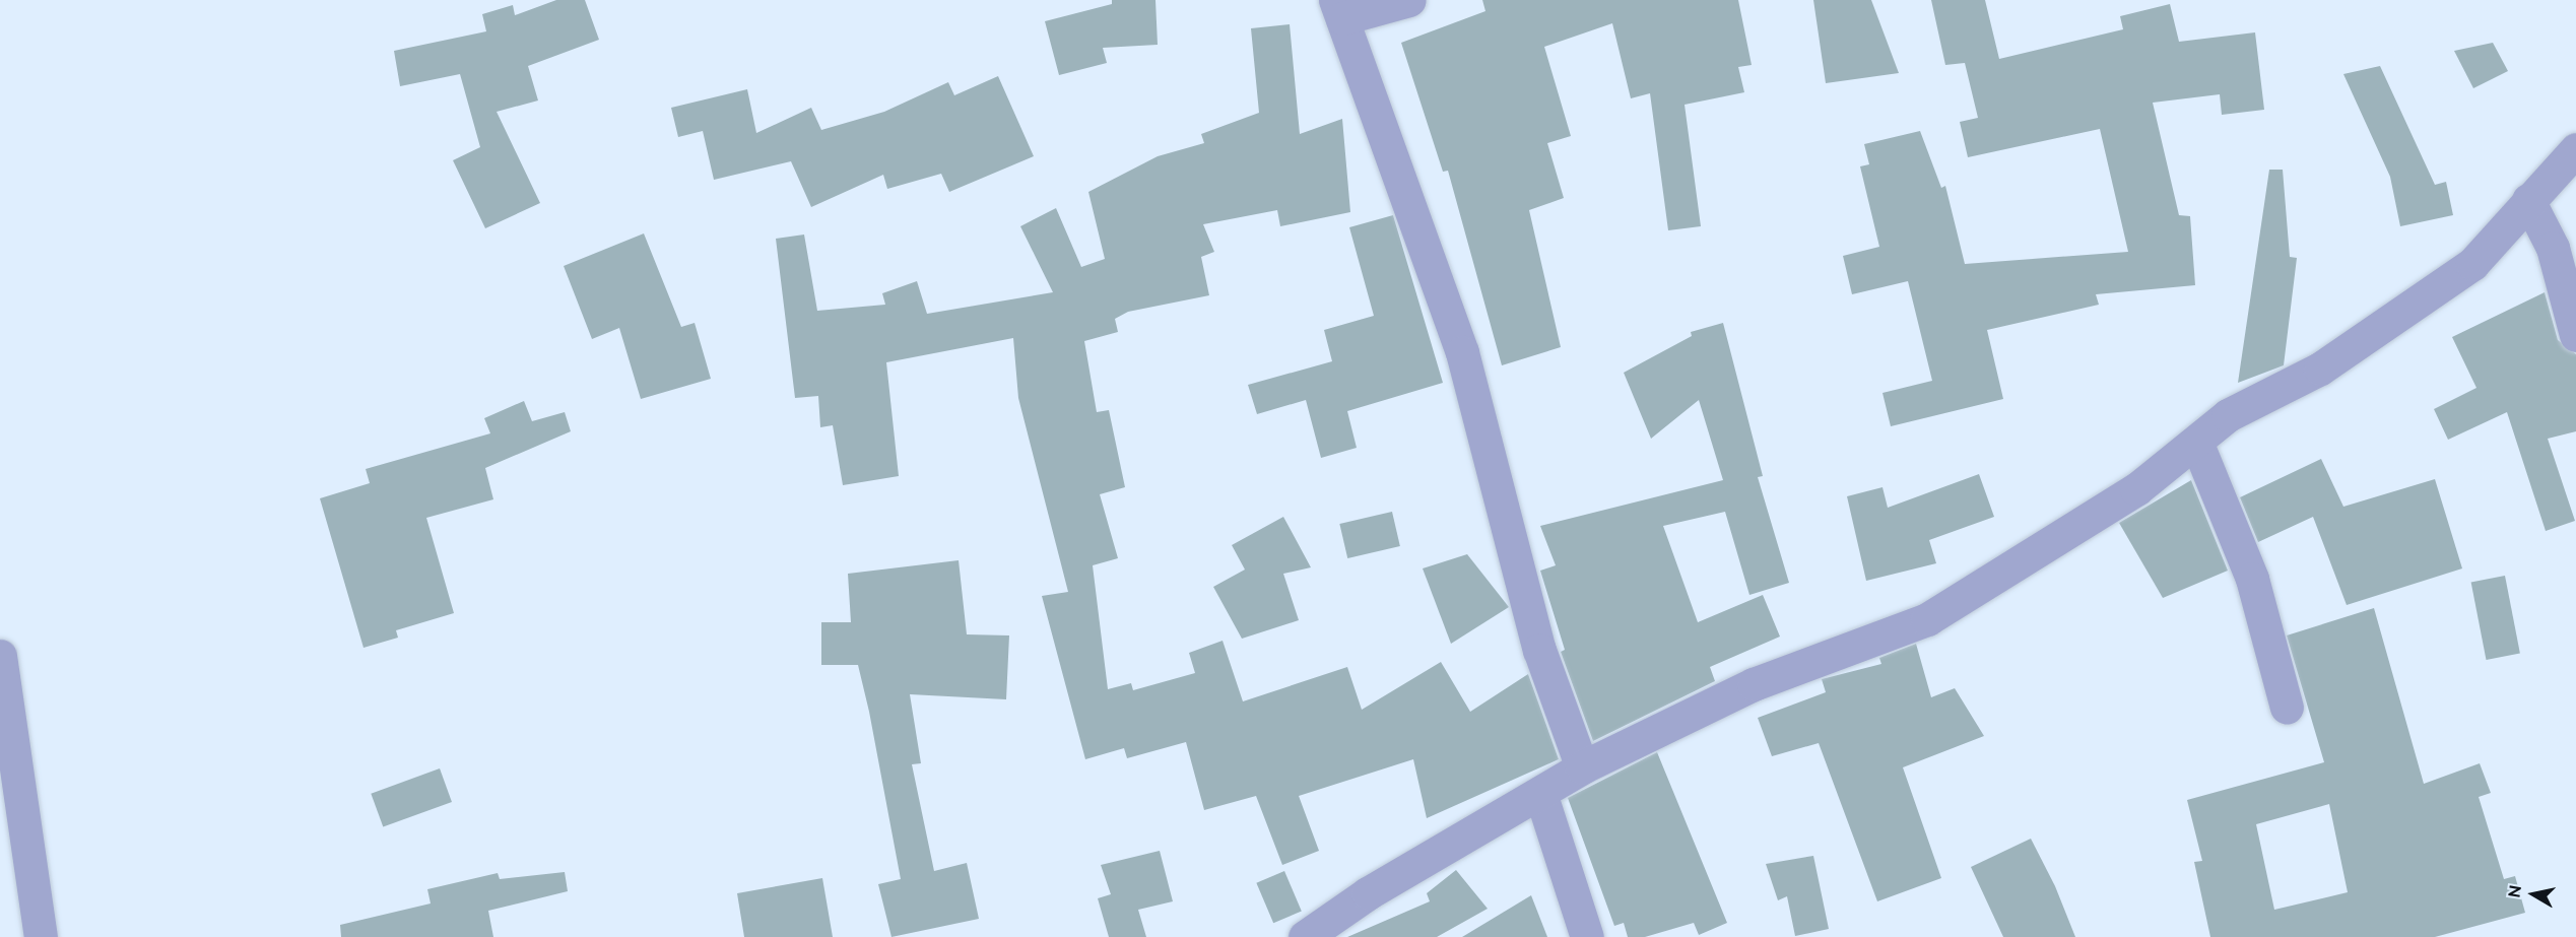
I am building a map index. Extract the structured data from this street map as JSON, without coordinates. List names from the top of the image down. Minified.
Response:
{"north":"left"}
